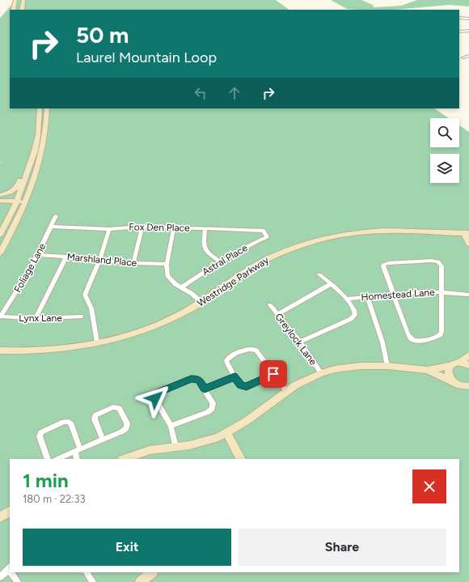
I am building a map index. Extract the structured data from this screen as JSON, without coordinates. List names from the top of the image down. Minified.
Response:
{"streets":{"street":["Fox Den Place","Marshland Place","Astral Place","Foliage Lane","Westridge Parkway","Homestead Lane","Lynx Lane","Greylock Lane"]},"crossings":[["Fox Den Place","Astral Place"],["Fox Den Place","Foliage Lane"],["Marshland Place","Foliage Lane"],["Foliage Lane","Lynx Lane"]],"page":{"turn":["50 m","Laurel Mountain Loop"],"heading":["1 min","180 m · 22:33"],"buttons":["Exit","Share"]}}
